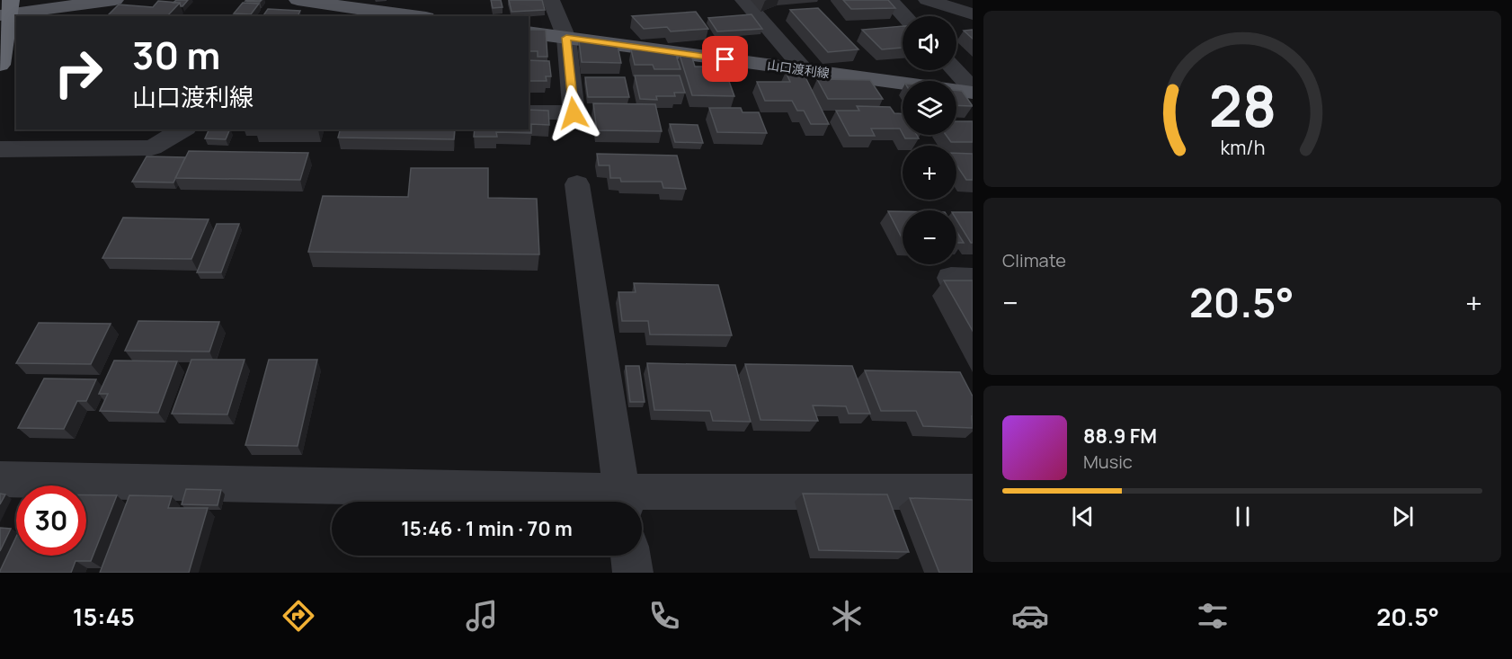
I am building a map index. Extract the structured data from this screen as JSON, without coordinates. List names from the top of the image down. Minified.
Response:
{"streets":{"main road":["山口渡利線"]},"page":{"map_buttons":["+","−"],"turn":["30 m","山口渡利線"],"tile":"Climate","heat":["−","20.5°","+"],"song":["88.9 FM","Music"],"limit":"30","trip":"15:46 · 1 min · 70 m","tabs":["15:45","20.5°"],"gauge":["28","km/h"]}}
